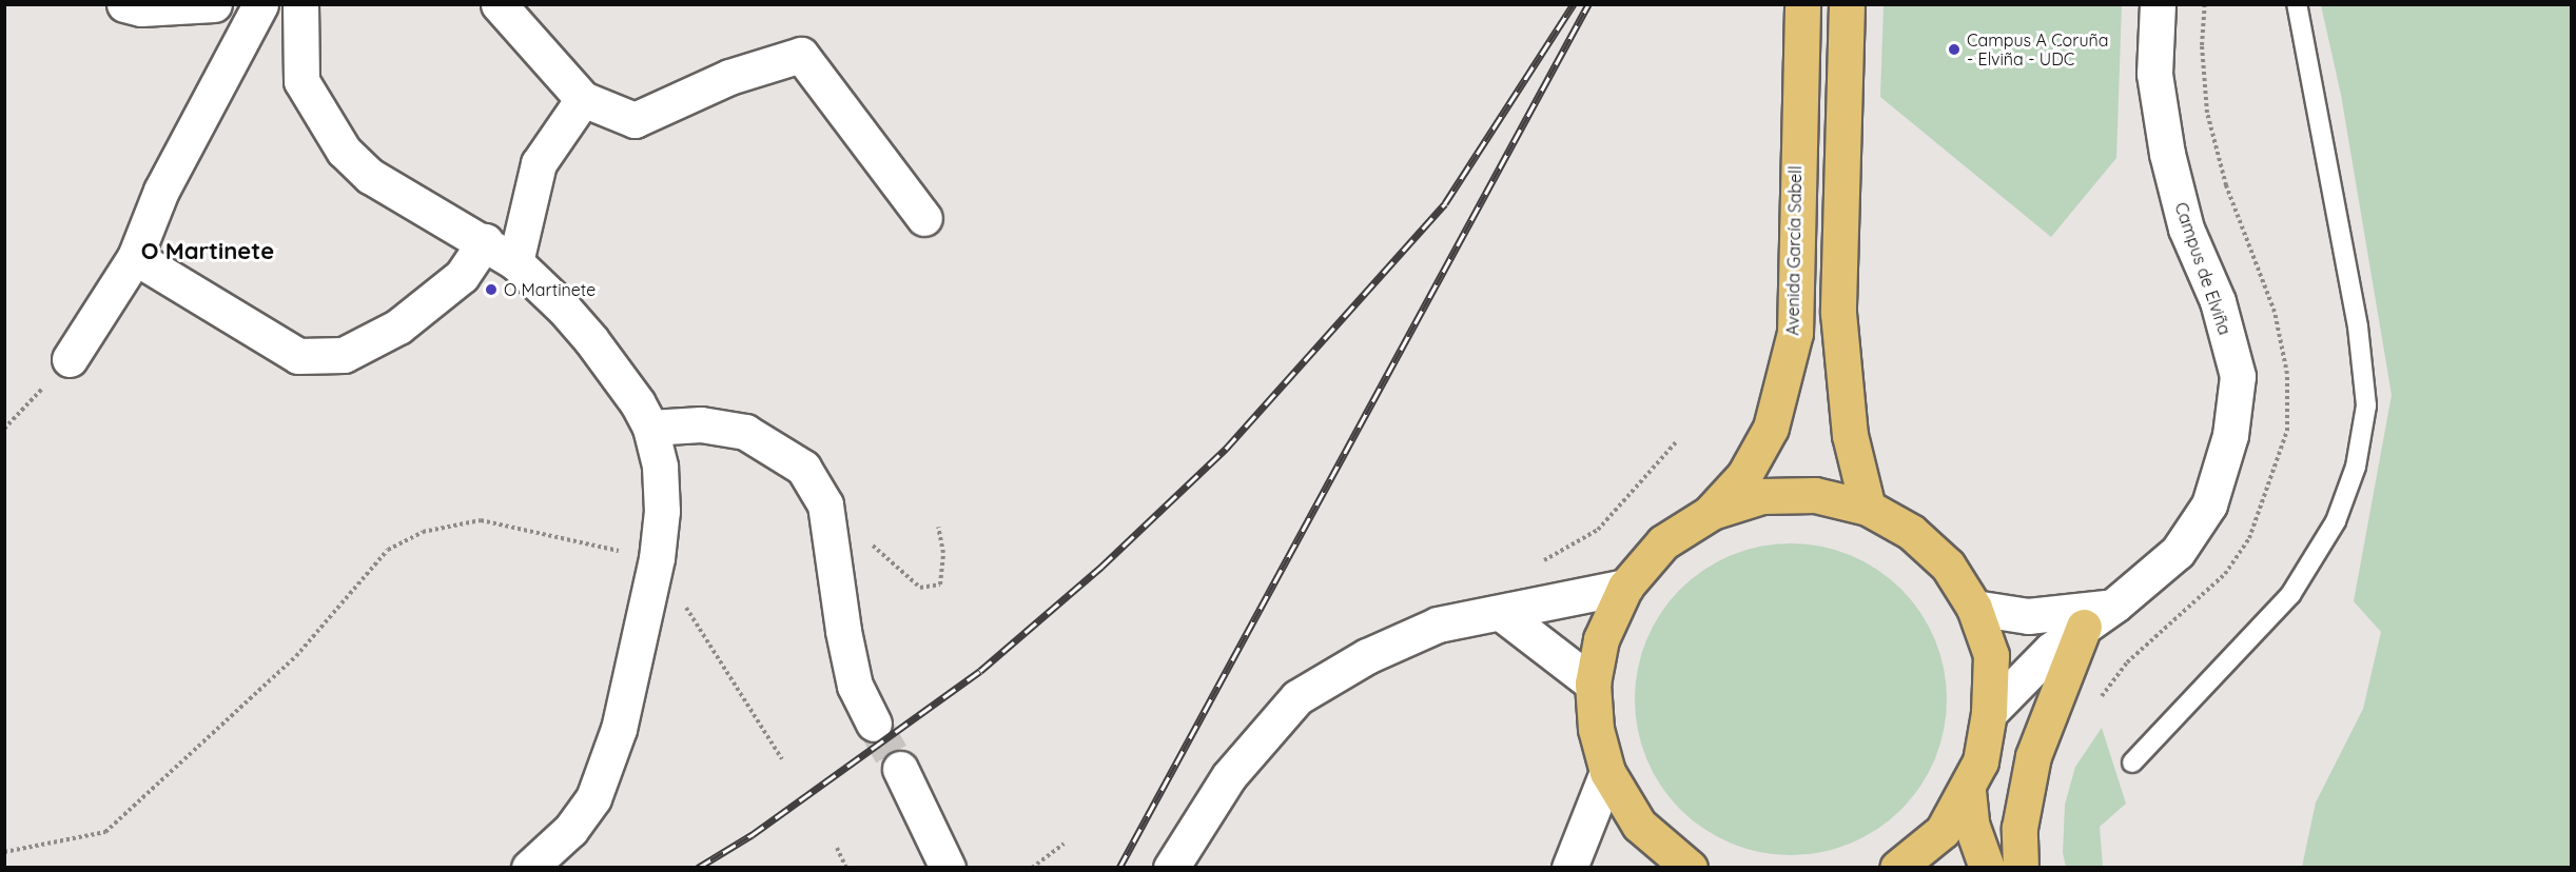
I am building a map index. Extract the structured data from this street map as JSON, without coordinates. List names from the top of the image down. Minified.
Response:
{"streets":{"main road":["Avenida García Sabell"],"street":["Campus de Elviña"]},"districts":["O Martinete"],"places":["Campus A Coruña - Elviña - UDC","O Martinete"]}
